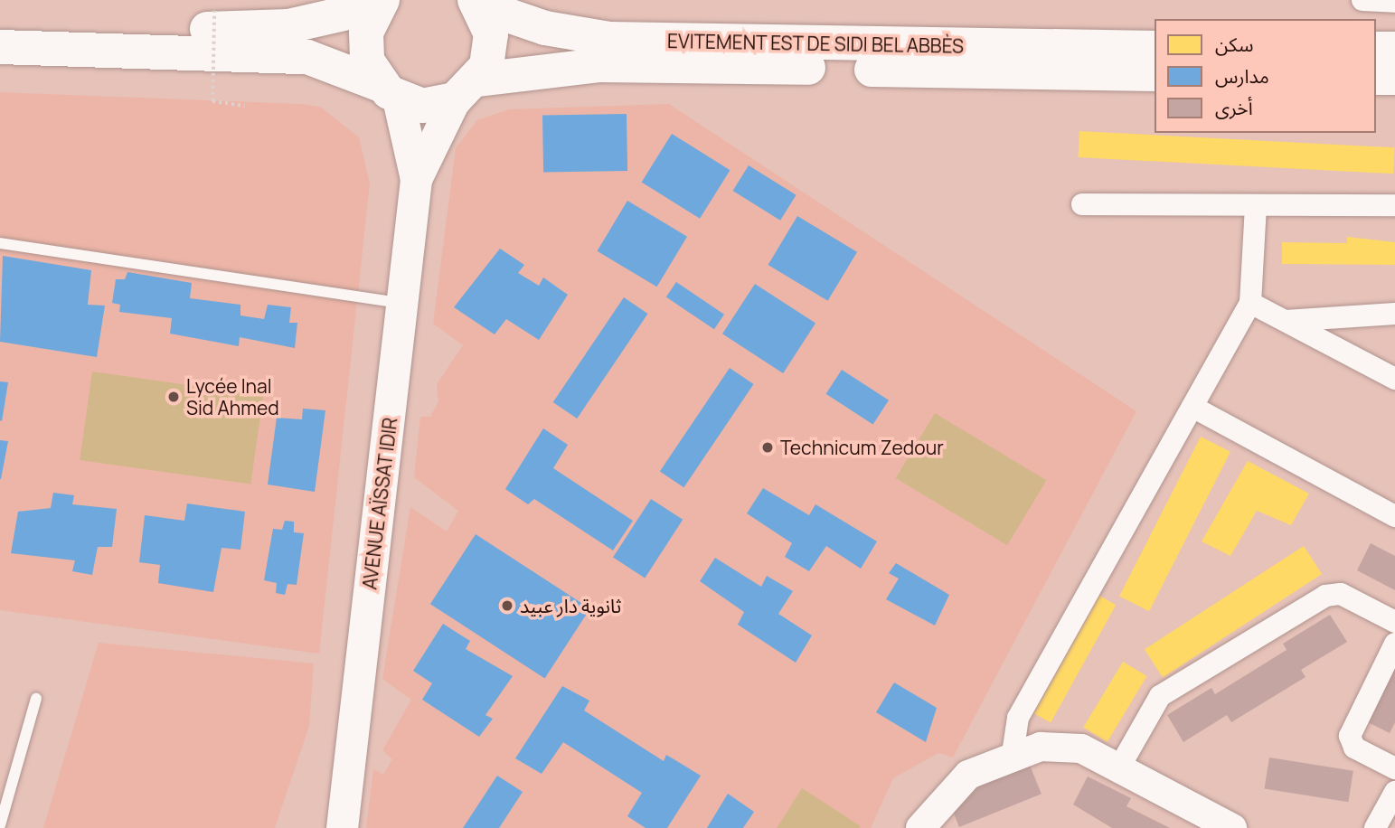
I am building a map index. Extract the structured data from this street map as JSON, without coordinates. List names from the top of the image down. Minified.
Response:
{"streets":{"highway":["EVITEMENT EST DE SIDI BEL ABBÈS"],"main road":["AVENUE AÏSSAT IDIR"]},"places":["Lycée Inal Sid Ahmed","Technicum Zedour","ثانوية دار عبيد"],"legend":["سكن","مدارس","أخرى"]}
